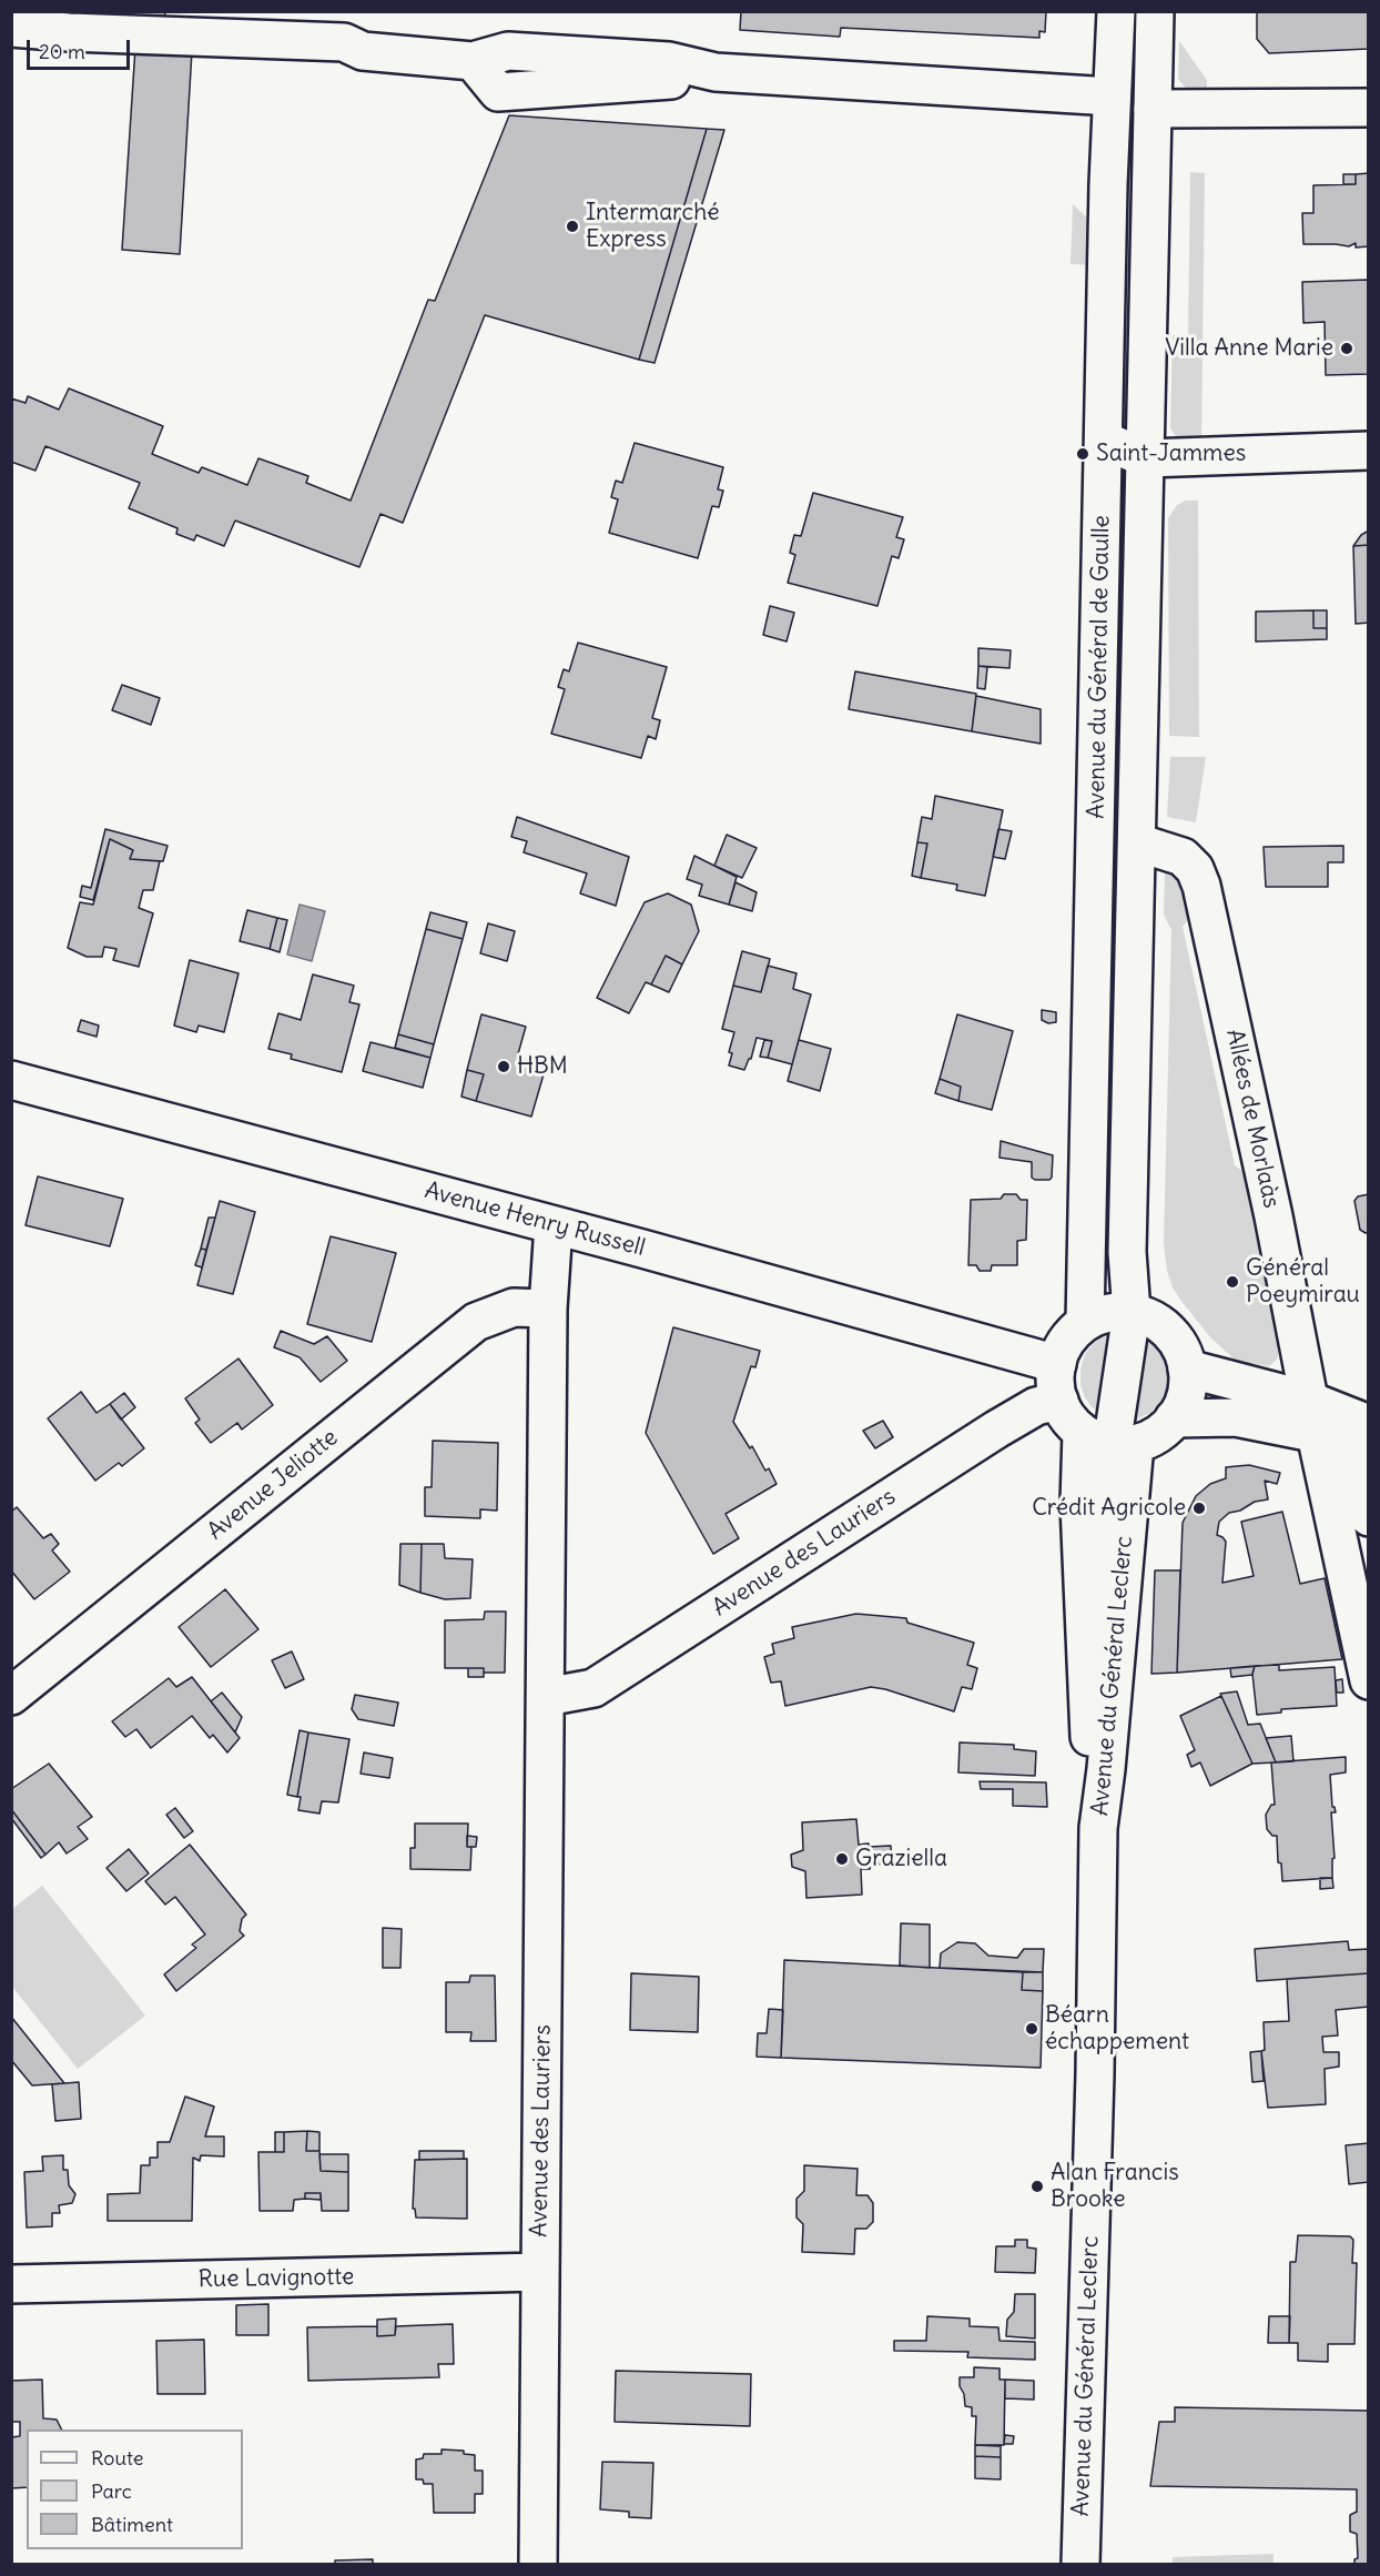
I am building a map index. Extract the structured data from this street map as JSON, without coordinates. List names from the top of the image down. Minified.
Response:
{"streets":{"street":["Avenue du Général de Gaulle","Allées de Morlaàs","Avenue Henry Russell","Avenue Jeliotte","Avenue des Lauriers","Avenue du Général Leclerc","Rue Lavignotte"]},"crossings":[["Avenue du Général de Gaulle","Allées de Morlaàs"],["Avenue du Général de Gaulle","Avenue du Général Leclerc"],["Avenue Henry Russell","Avenue des Lauriers"],["Avenue Jeliotte","Avenue des Lauriers"],["Avenue des Lauriers","Rue Lavignotte"]],"places":["Intermarché Express","Villa Anne Marie","Saint-Jammes","HBM","Général Poeymirau","Crédit Agricole","Graziella","Béarn échappement","Alan Francis Brooke"],"legend":["Route","Parc","Bâtiment"],"scale_bar":"20 m"}
